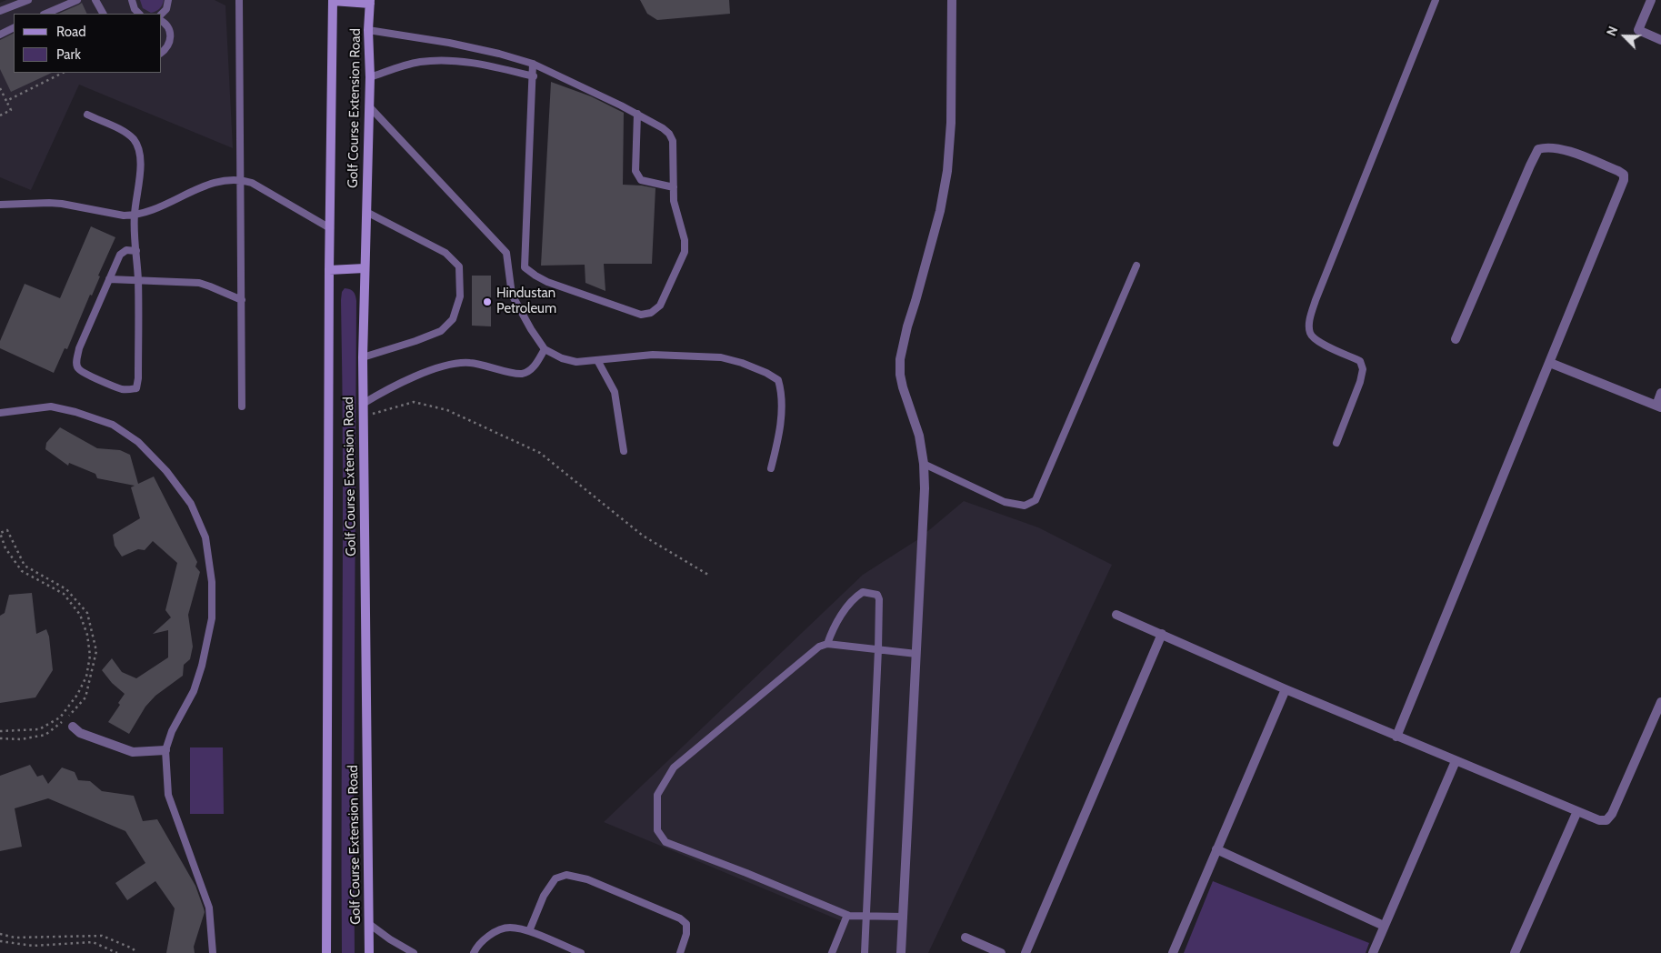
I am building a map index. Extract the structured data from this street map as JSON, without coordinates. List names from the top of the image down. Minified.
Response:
{"streets":{"main road":["Golf Course Extension Road"]},"places":["Hindustan Petroleum"],"legend":["Road","Park"],"north":"top left"}
